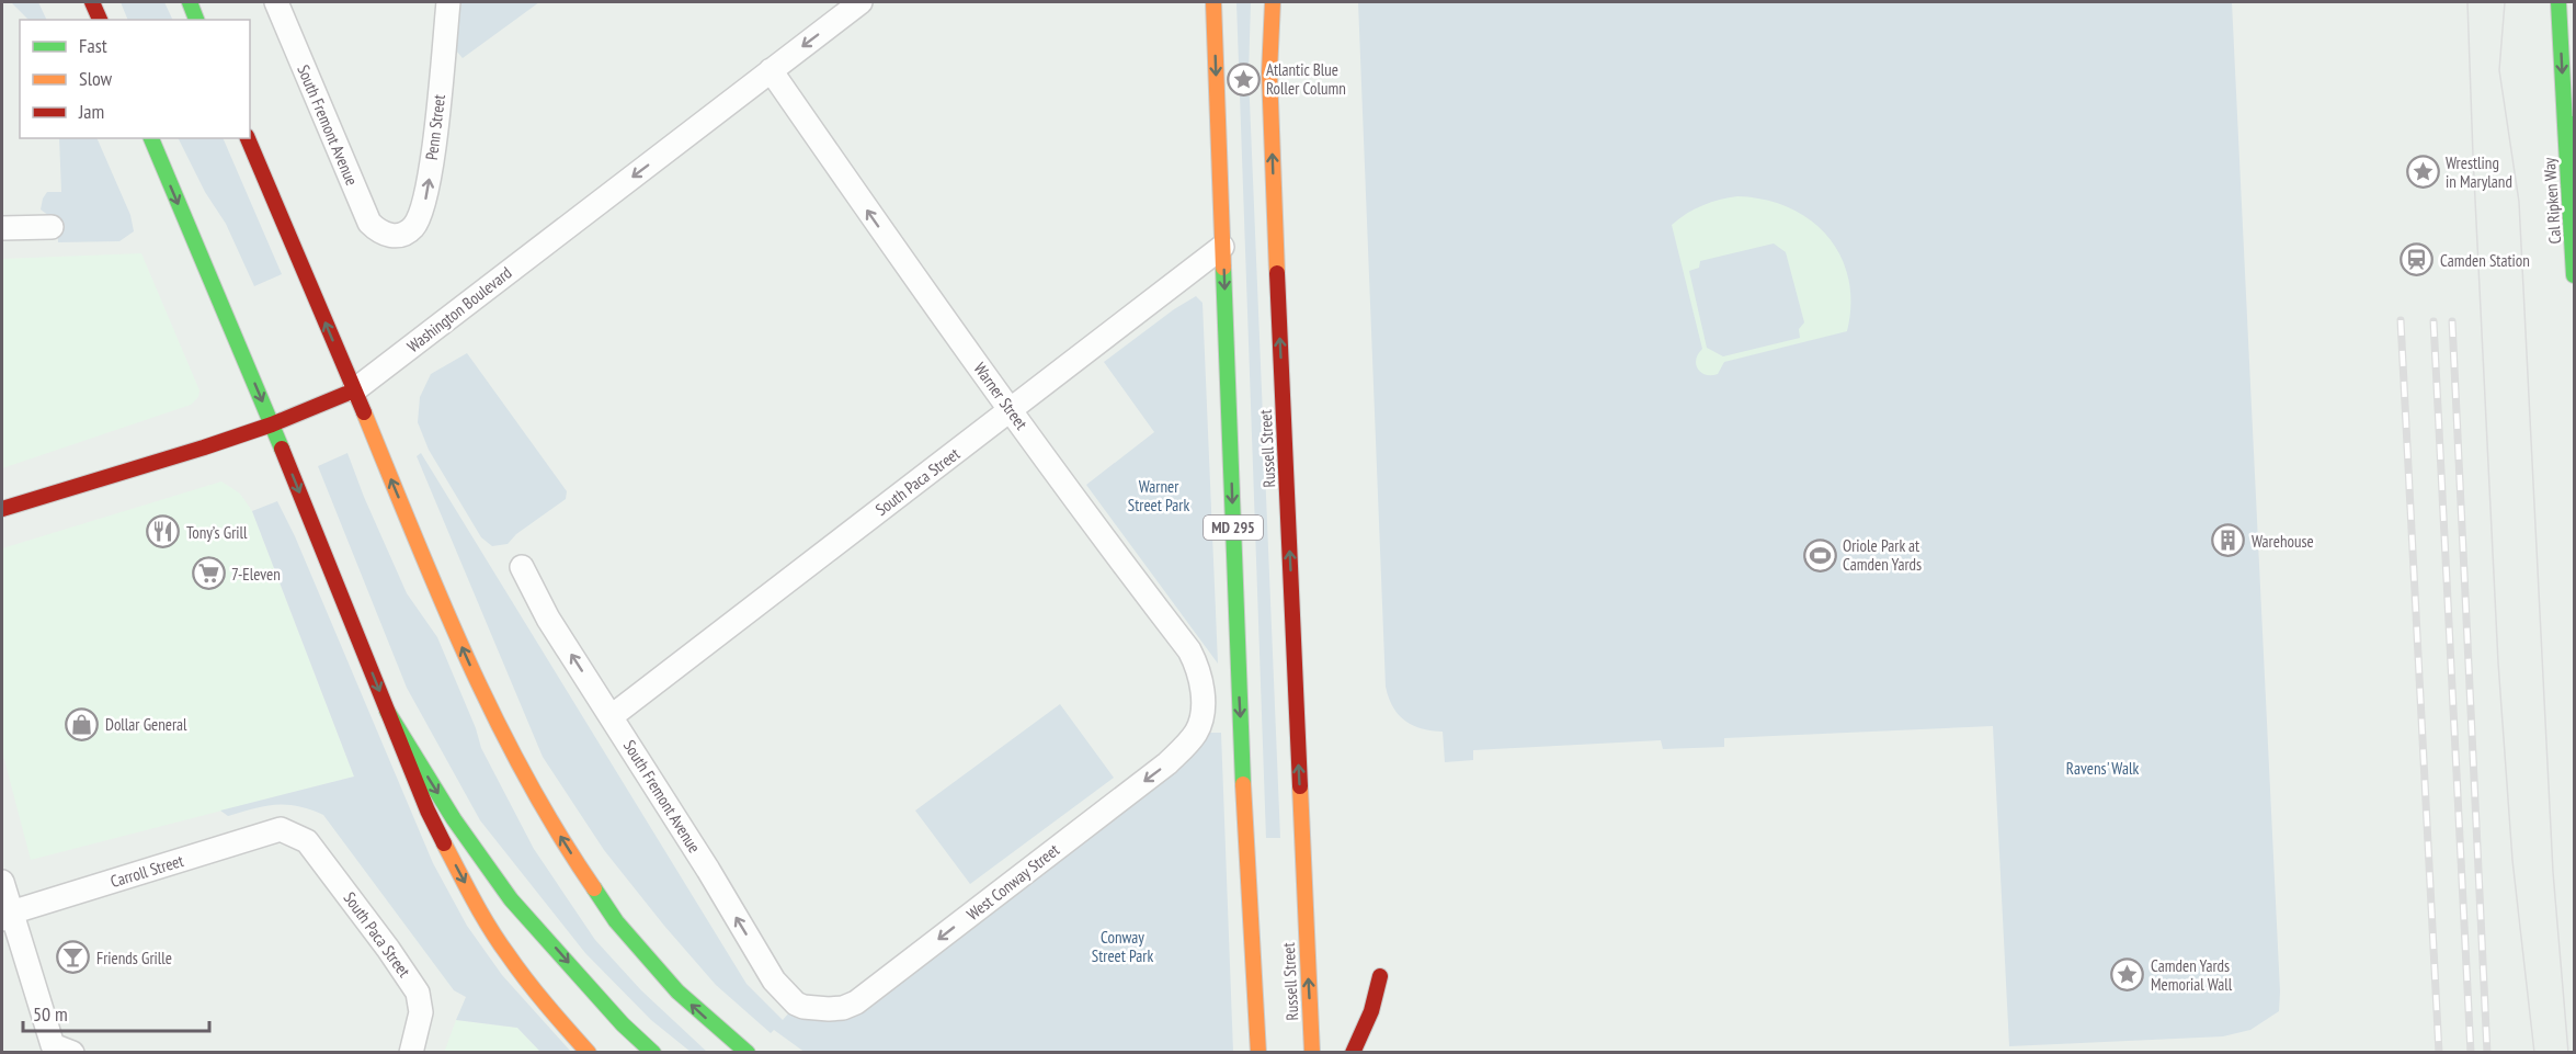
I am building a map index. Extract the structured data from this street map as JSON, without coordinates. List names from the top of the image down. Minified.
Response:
{"streets":{"main road":["Cal Ripken Way","Washington Boulevard","Russell Street","MD 295"],"street":["South Fremont Avenue","Penn Street","Warner Street","South Paca Street","Carroll Street","West Conway Street"]},"crossings":[["South Fremont Avenue","Penn Street"],["South Fremont Avenue","South Paca Street"],["South Fremont Avenue","West Conway Street"],["Washington Boulevard","Warner Street"],["Warner Street","South Paca Street"],["Warner Street","West Conway Street"],["Russell Street","South Paca Street"],["South Paca Street","Carroll Street"]],"one_way":["South Fremont Avenue","Penn Street","Cal Ripken Way","Washington Boulevard","Warner Street","West Conway Street"],"parks":["Warner Street Park","Ravens' Walk","Conway Street Park"],"places":{"place":["Atlantic Blue Roller Column","Wrestling in Maryland","Camden Yards Memorial Wall"],"station":["Camden Station"],"restaurant":["Tony’s Grill"],"building":["Warehouse"],"sports":["Oriole Park at Camden Yards"],"supermarket":["7-Eleven"],"shop":["Dollar General"],"bar":["Friends Grille"]},"legend":["Fast","Slow","Jam"],"scale_bar":"50 m"}
